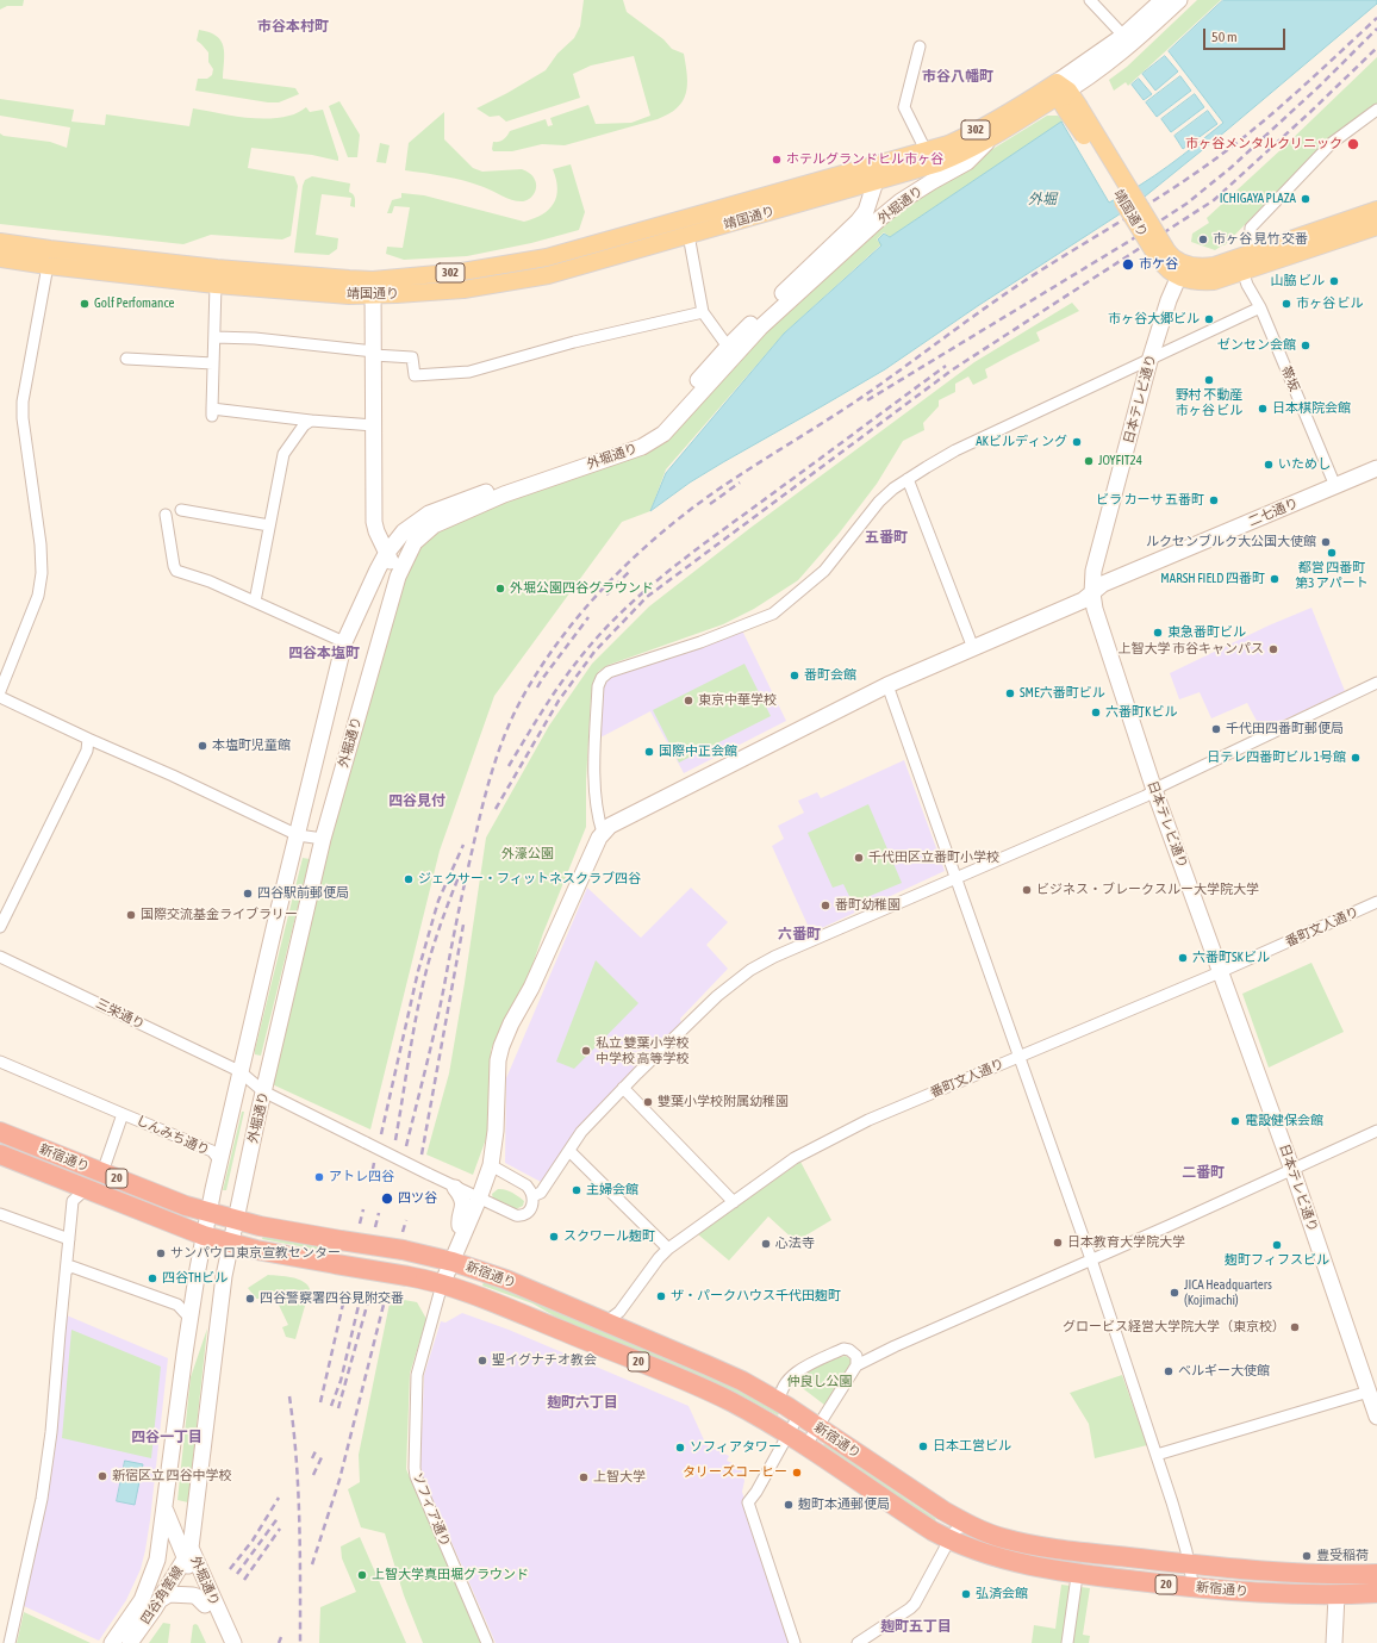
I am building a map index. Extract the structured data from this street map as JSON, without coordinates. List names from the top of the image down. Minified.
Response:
{"streets":{"highway":["新宿通り","20"],"main road":["302","外堀通り","靖国通り","日本テレビ通り","二七通り","四谷角筈線"],"street":["帯坂","番町文人通り","三栄通り","しんみち通り","ソフィア通り"]},"crossings":[["外堀通り","靖国通り"],["外堀通り","三栄通り"],["外堀通り","しんみち通り"],["外堀通り","新宿通り"],["外堀通り","四谷角筈線"],["靖国通り","日本テレビ通り"],["帯坂","二七通り"],["日本テレビ通り","二七通り"],["日本テレビ通り","番町文人通り"],["番町文人通り","新宿通り"],["新宿通り","ソフィア通り"]],"districts":["市谷本村町","市谷八幡町","五番町","四谷本塩町","四谷見付","六番町","二番町","麹町六丁目","四谷一丁目","麹町五丁目"],"water":["外堀"],"parks":["外濠公園","仲良し公園"],"places":["市ヶ谷メンタルクリニック","ホテルグランドヒル市ヶ谷","ICHIGAYA PLAZA","市ヶ谷 見竹 交番","市ケ谷","山脇 ビル","Golf Perfomance","市ヶ谷 ビル","市ヶ谷大郷ビル","ゼンセン会館","野村 不動産 市ヶ谷 ビル","日本棋院会館","AKビルディング","JOYFIT24","いためし","ビラ カーサ 五番町","ルクセンブルク大公国大使館","都営 四番町 第3 アパート","MARSH FIELD 四番町","外堀公園四谷グラウンド","東急番町ビル","上智大学 市谷キャンパス","番町会館","SME六番町ビル","東京中華学校","六番町Kビル","千代田四番町郵便局","本塩町児童館","国際中正会館","日テレ四番町ビル 1号館","千代田区立番町小学校","ジェクサー・フィットネスクラブ四谷","ビジネス・ブレークスルー大学院大学","四谷駅前郵便局","番町幼稚園","国際交流基金ライブラリー","六番町SKビル","私立 雙葉小学校 中学校 高等学校","雙葉小学校附属幼稚園","電設健保会館","アトレ四谷","主婦会館","四ツ谷","スクワール麹町","日本教育大学院大学","心法寺","麹町フィフスビル","サンパウロ東京宣教センター","四谷THビル","JICA Headquarters (Kojimachi)","ザ・パークハウス千代田麹町","四谷警察署四谷見附交番","グロービス経営大学院大学（東京校）","聖イグナチオ教会","ベルギー大使館","日本工営ビル","ソフィアタワー","タリーズコーヒー","新宿区立 四谷中学校","上智大学","麹町本通郵便局","豊受稲荷","上智大学真田堀グラウンド","弘済会館"],"scale_bar":"50 m"}
